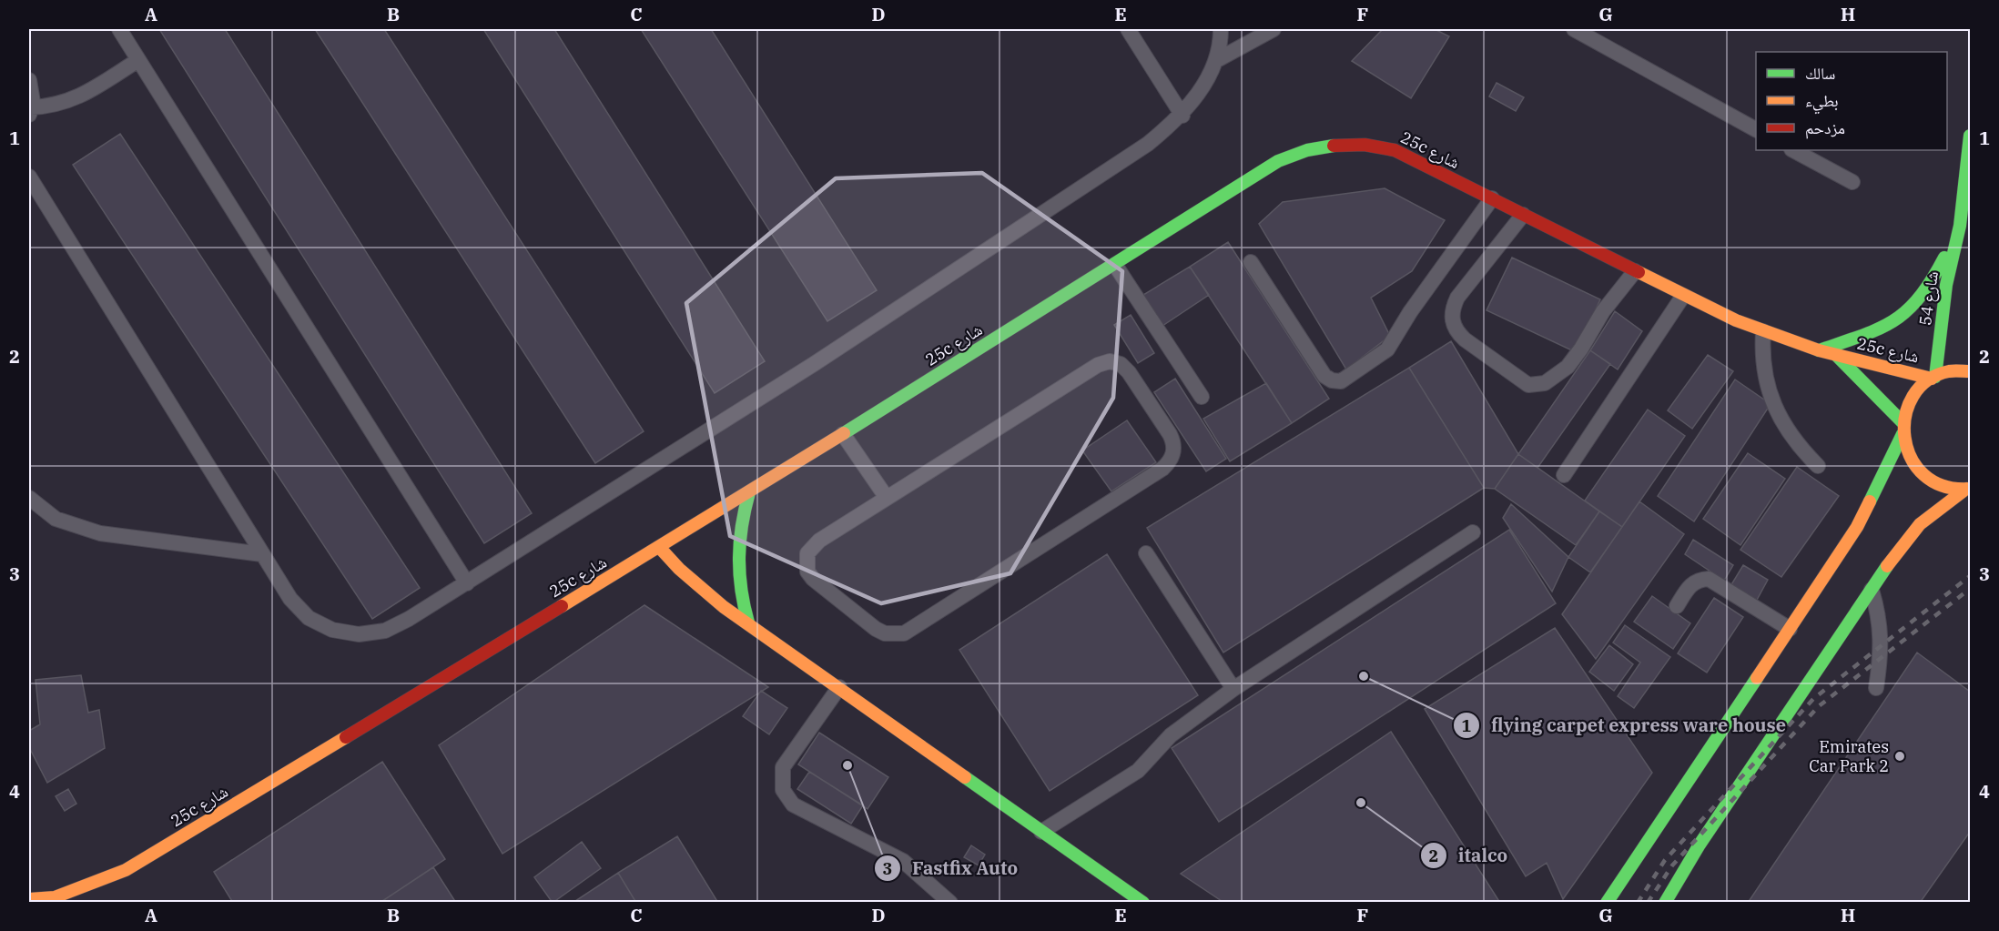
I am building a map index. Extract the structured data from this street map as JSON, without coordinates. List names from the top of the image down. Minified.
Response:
{"streets":{"street":["25c شارع","شارع 54"]},"crossings":[["25c شارع","شارع 54"]],"places":["flying carpet express ware house","Emirates Car Park 2","Fastfix Auto","italco"],"legend":["سالك","بطيء","مزدحم"],"grid":{"columns":["A","B","C","D","E","F","G","H"],"rows":["1","2","3","4"]}}
